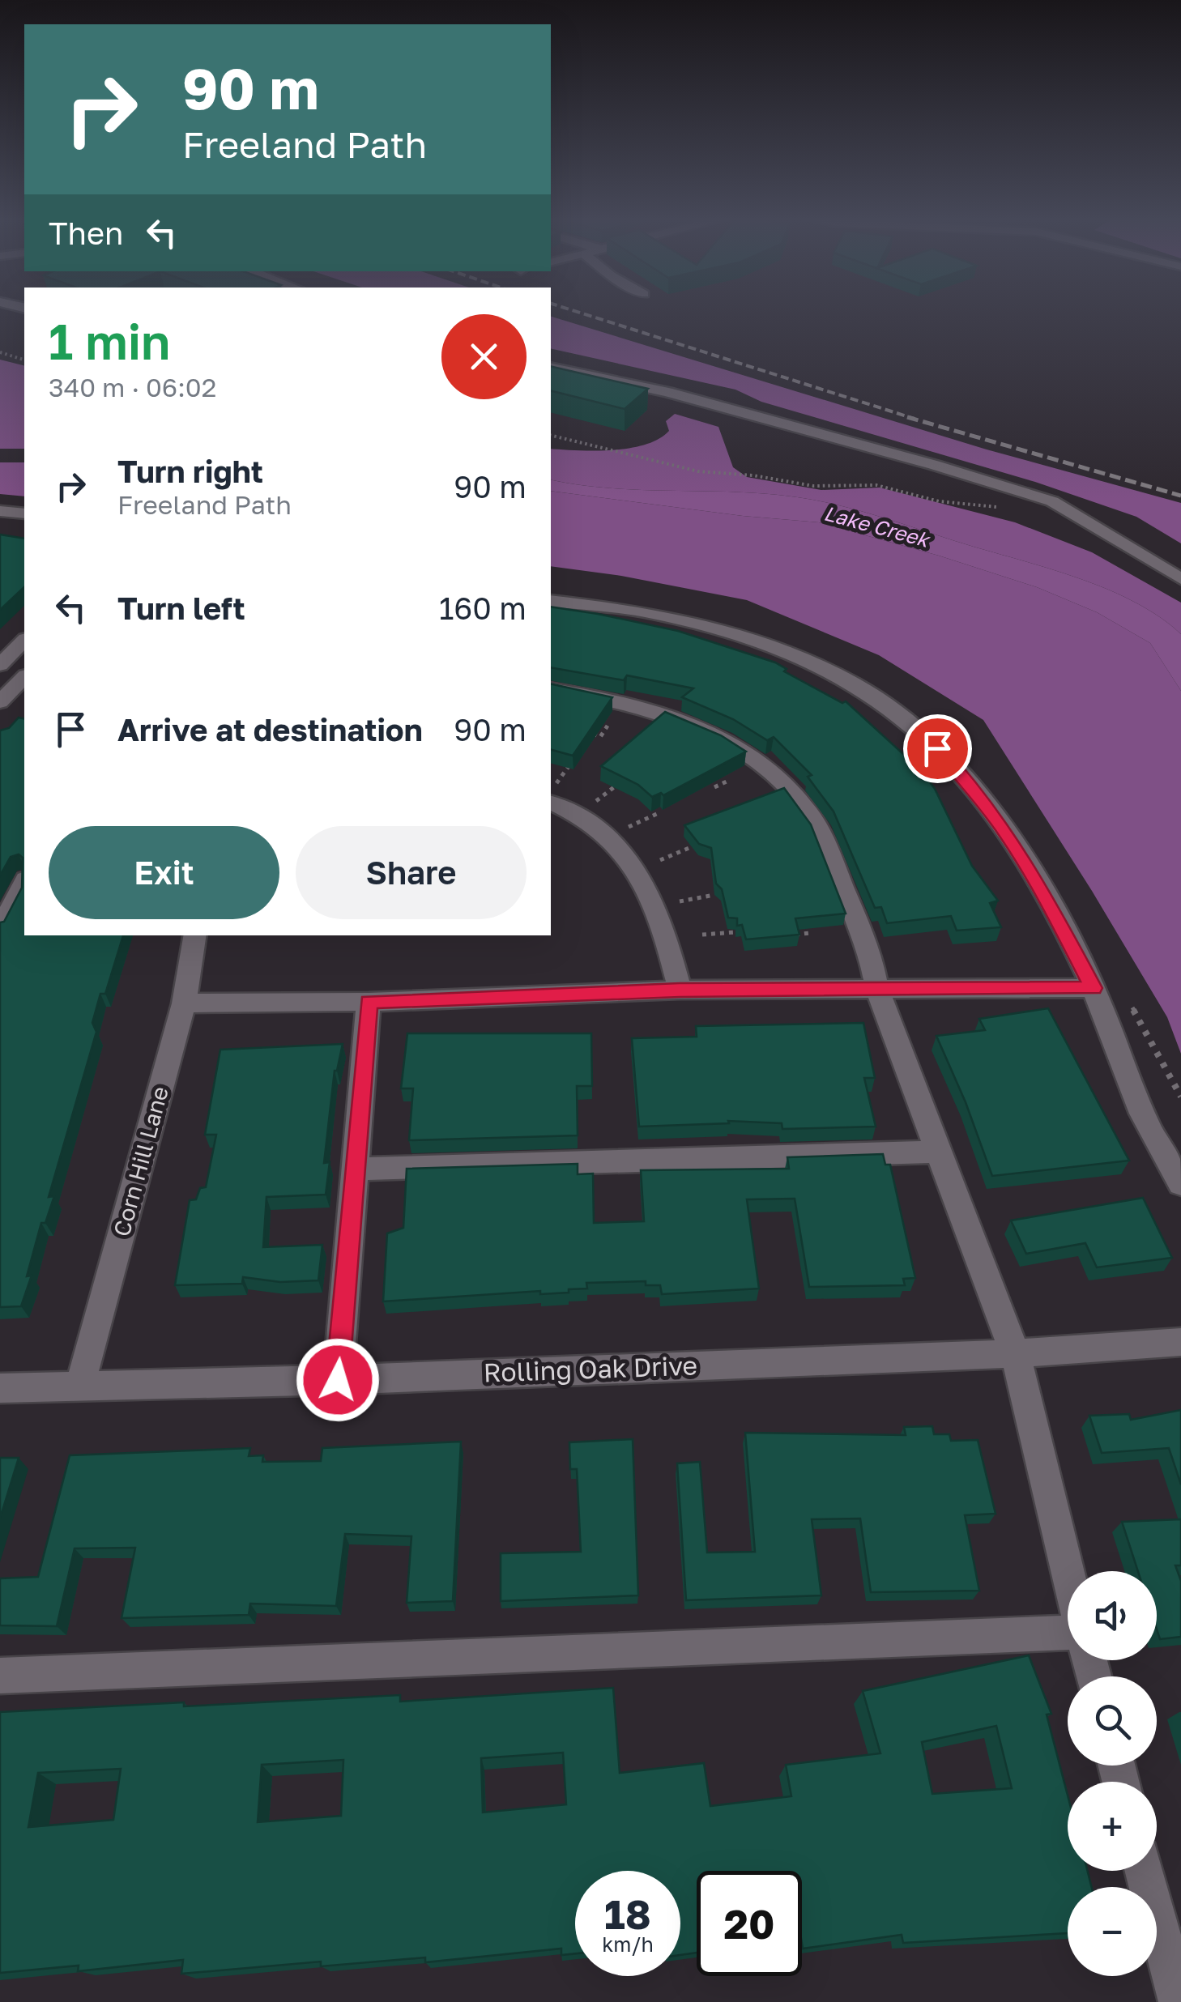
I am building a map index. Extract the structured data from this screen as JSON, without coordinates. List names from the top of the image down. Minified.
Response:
{"streets":{"street":["Corn Hill Lane","Rolling Oak Drive"]},"crossings":[["Corn Hill Lane","Rolling Oak Drive"]],"water":["Lake Creek"],"page":{"turn":["90 m","Freeland Path"],"then":"Then","heading":["1 min","340 m · 06:02"],"list":[{"name":"Turn right","note":"Freeland Path","value":"90 m"},{"name":"Turn left","value":"160 m"},{"name":"Arrive at destination","value":"90 m"}],"buttons":["Exit","Share"],"map_buttons":["+","−"],"speed":"18 km/h","limit":"20"}}
